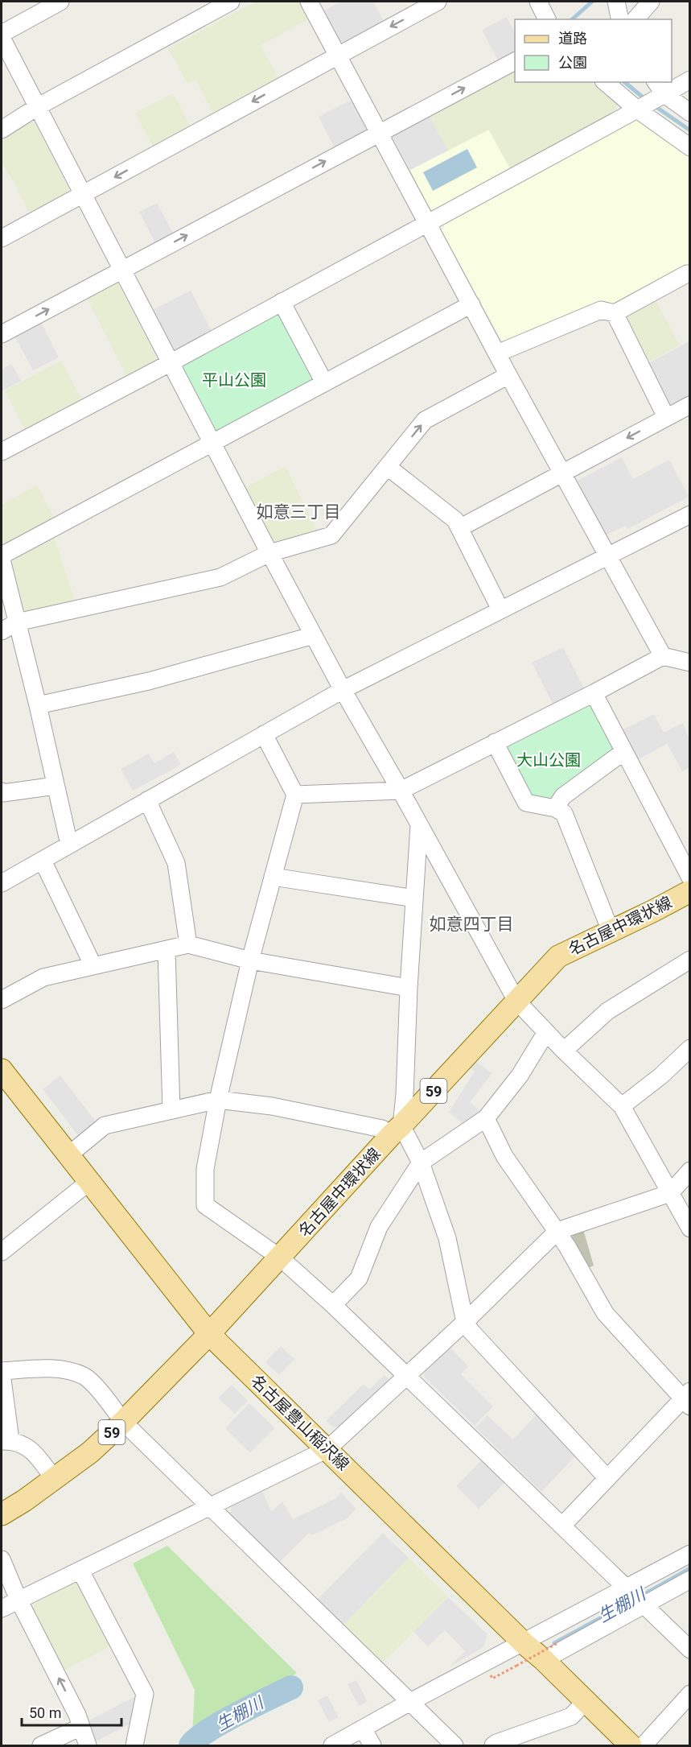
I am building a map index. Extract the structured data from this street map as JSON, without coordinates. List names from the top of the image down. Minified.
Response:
{"streets":{"main road":["名古屋中環状線","59","名古屋豊山稲沢線"]},"crossings":[["名古屋中環状線","名古屋豊山稲沢線"]],"districts":["如意三丁目","如意四丁目"],"water":["生棚川"],"parks":["平山公園","大山公園"],"legend":["道路","公園"],"scale_bar":"50 m"}
